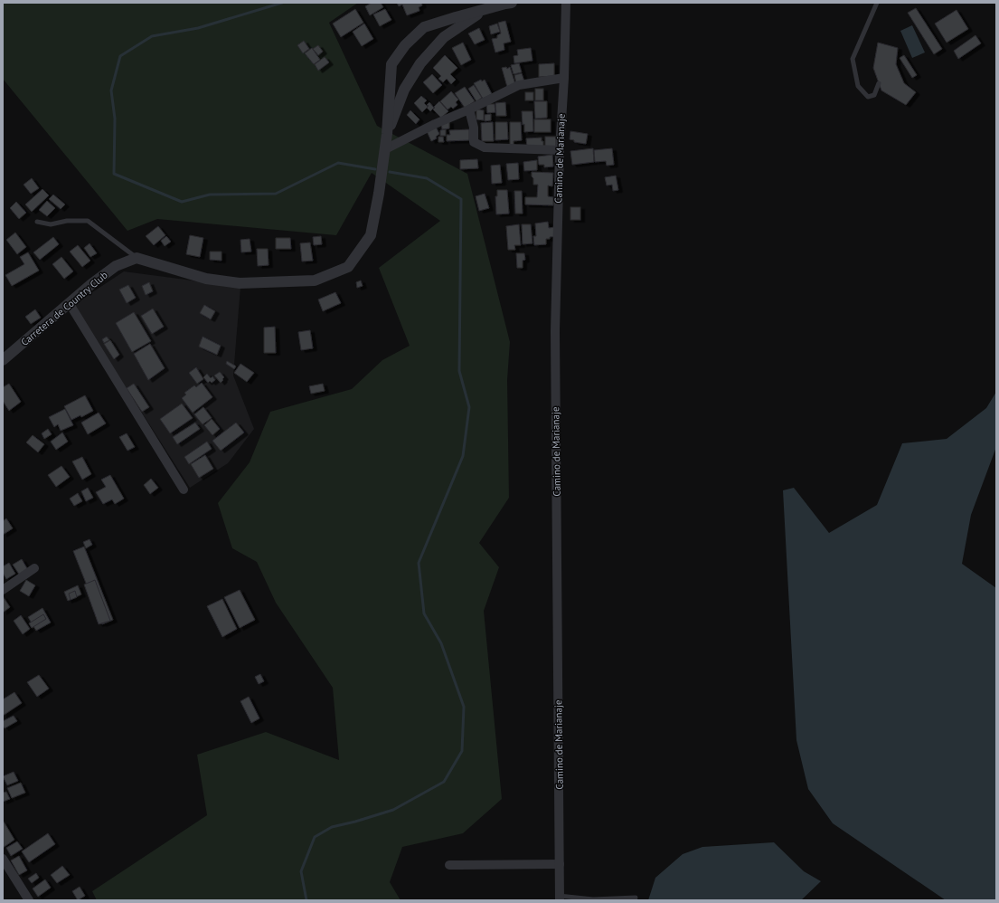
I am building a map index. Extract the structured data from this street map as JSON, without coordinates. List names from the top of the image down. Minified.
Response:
{"streets":{"street":["Camino de Marianaje","Carretera de Country Club"]}}
